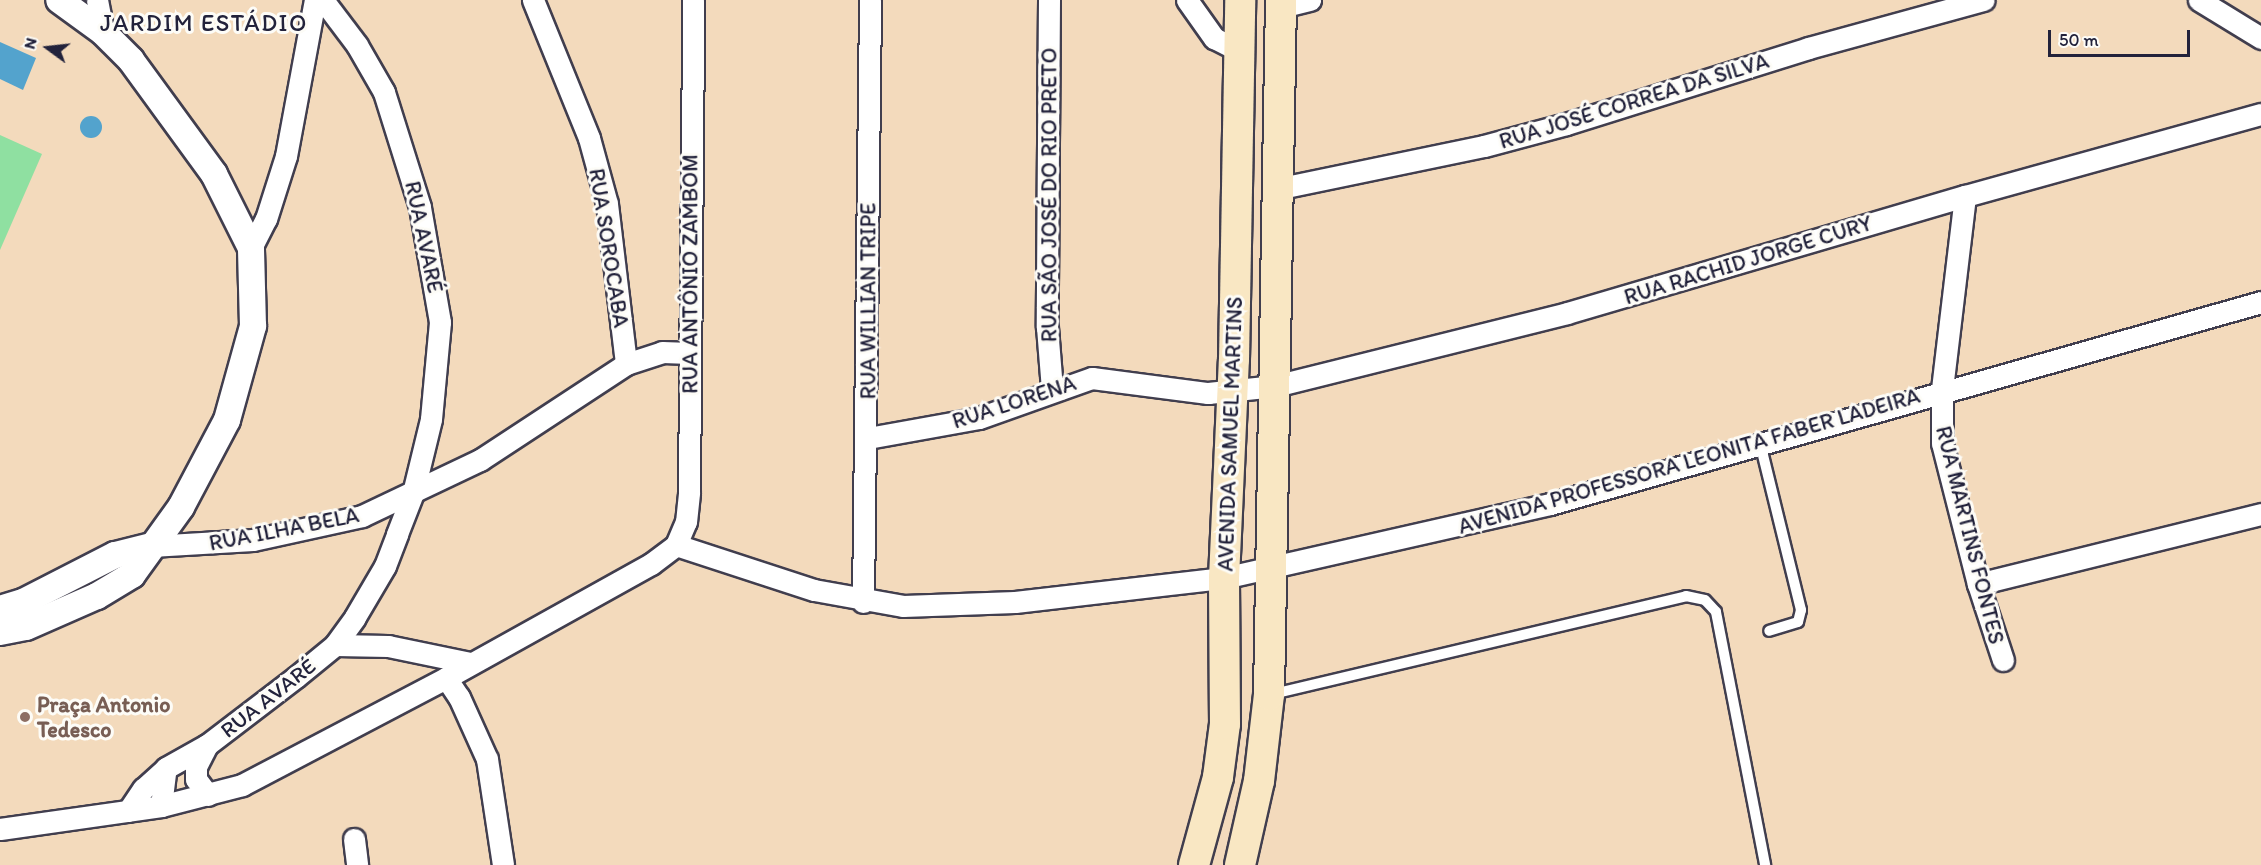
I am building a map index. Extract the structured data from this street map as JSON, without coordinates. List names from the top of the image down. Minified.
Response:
{"streets":{"main road":["AVENIDA SAMUEL MARTINS"],"street":["RUA JOSÉ CORREA DA SILVA","RUA SÃO JOSÉ DO RIO PRETO","RUA AVARÉ","RUA SOROCABA","RUA RACHID JORGE CURY","RUA ANTÔNIO ZAMBOM","RUA WILLIAN TRIPE","RUA LORENA","AVENIDA PROFESSORA LEONITA FABER LADEIRA","RUA ILHA BELA","RUA MARTINS FONTES"]},"crossings":[["RUA JOSÉ CORREA DA SILVA","AVENIDA SAMUEL MARTINS"],["RUA SÃO JOSÉ DO RIO PRETO","RUA LORENA"],["RUA AVARÉ","RUA ILHA BELA"],["RUA RACHID JORGE CURY","RUA LORENA"],["RUA RACHID JORGE CURY","AVENIDA SAMUEL MARTINS"],["RUA RACHID JORGE CURY","RUA MARTINS FONTES"],["RUA ANTÔNIO ZAMBOM","AVENIDA PROFESSORA LEONITA FABER LADEIRA"],["RUA WILLIAN TRIPE","RUA LORENA"],["RUA WILLIAN TRIPE","AVENIDA PROFESSORA LEONITA FABER LADEIRA"],["RUA LORENA","AVENIDA SAMUEL MARTINS"],["AVENIDA SAMUEL MARTINS","AVENIDA PROFESSORA LEONITA FABER LADEIRA"],["AVENIDA PROFESSORA LEONITA FABER LADEIRA","RUA MARTINS FONTES"]],"districts":["JARDIM ESTÁDIO"],"places":["Praça Antonio Tedesco"],"scale_bar":"50 m","north":"left"}
